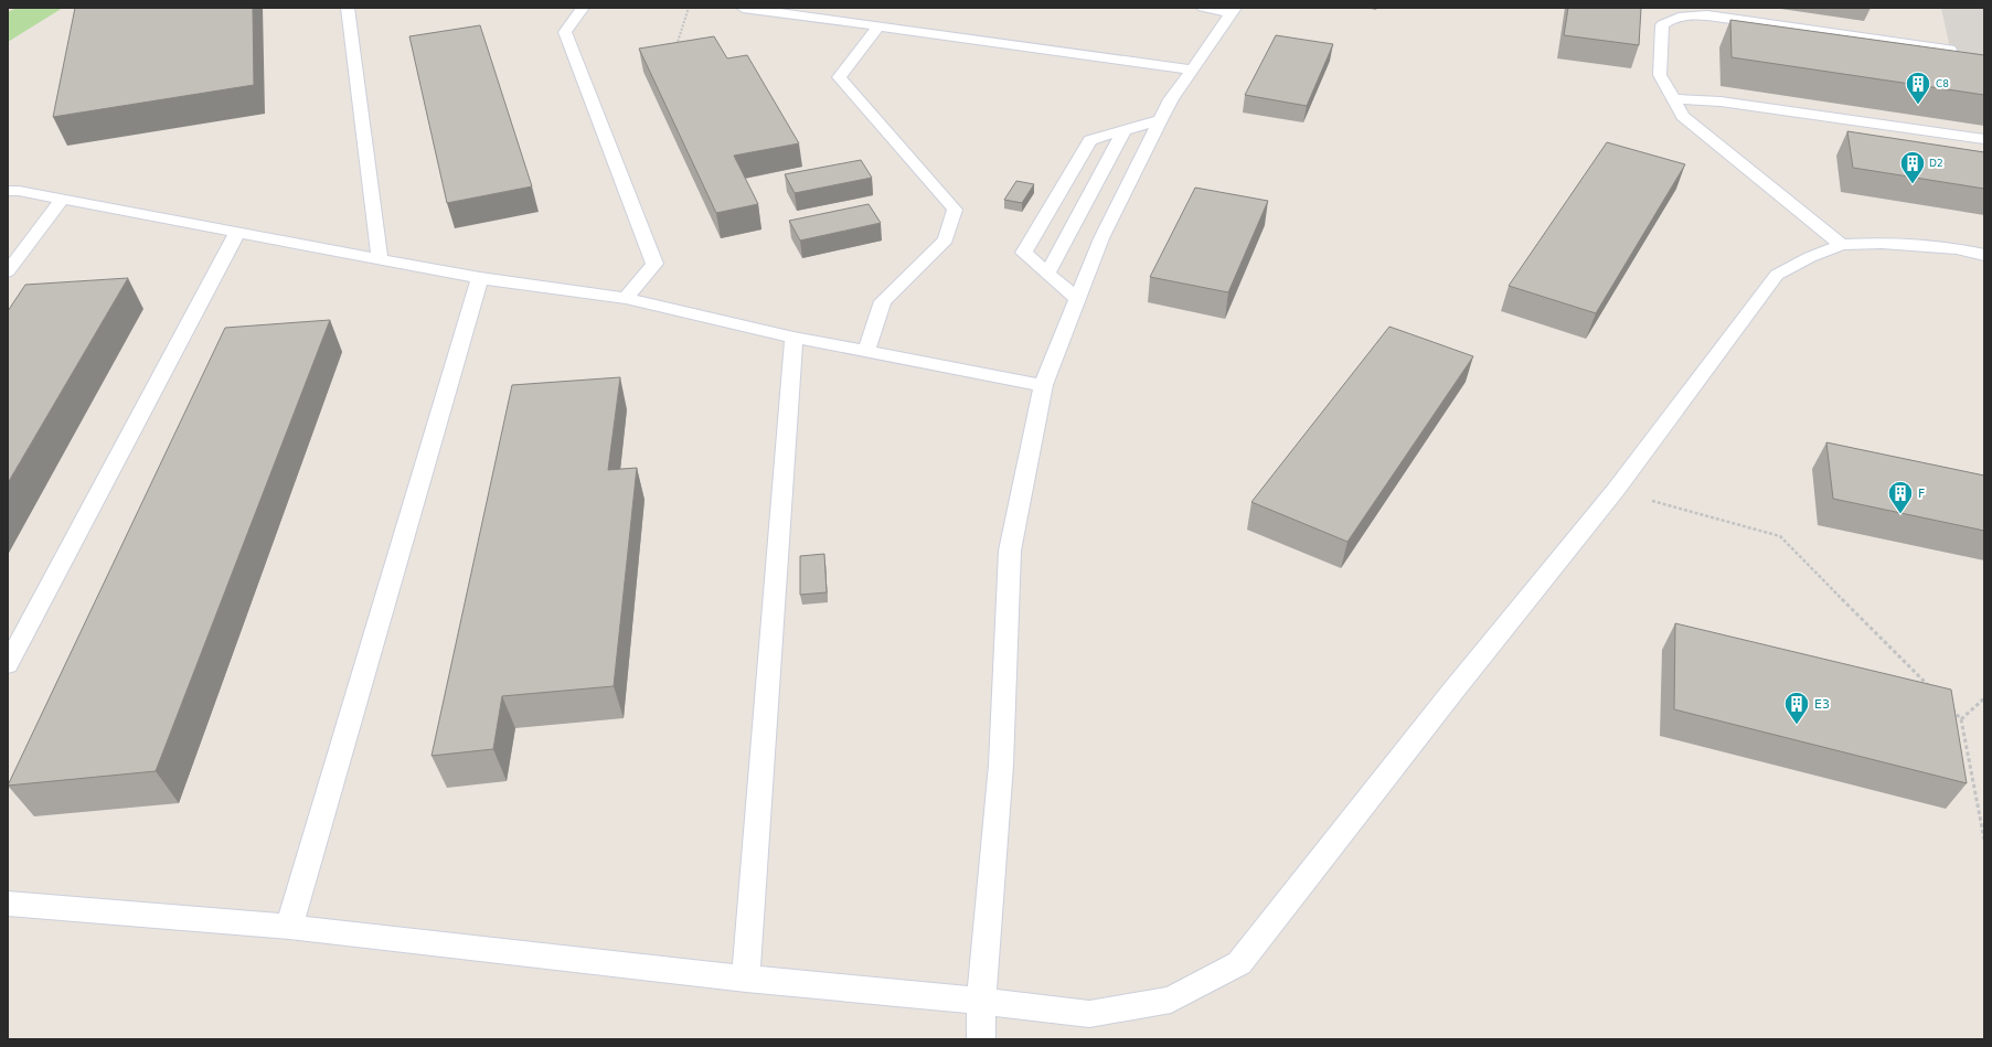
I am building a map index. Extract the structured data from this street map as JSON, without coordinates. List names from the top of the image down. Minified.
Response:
{"places":{"building":["C8","D2","F","E3"]}}
